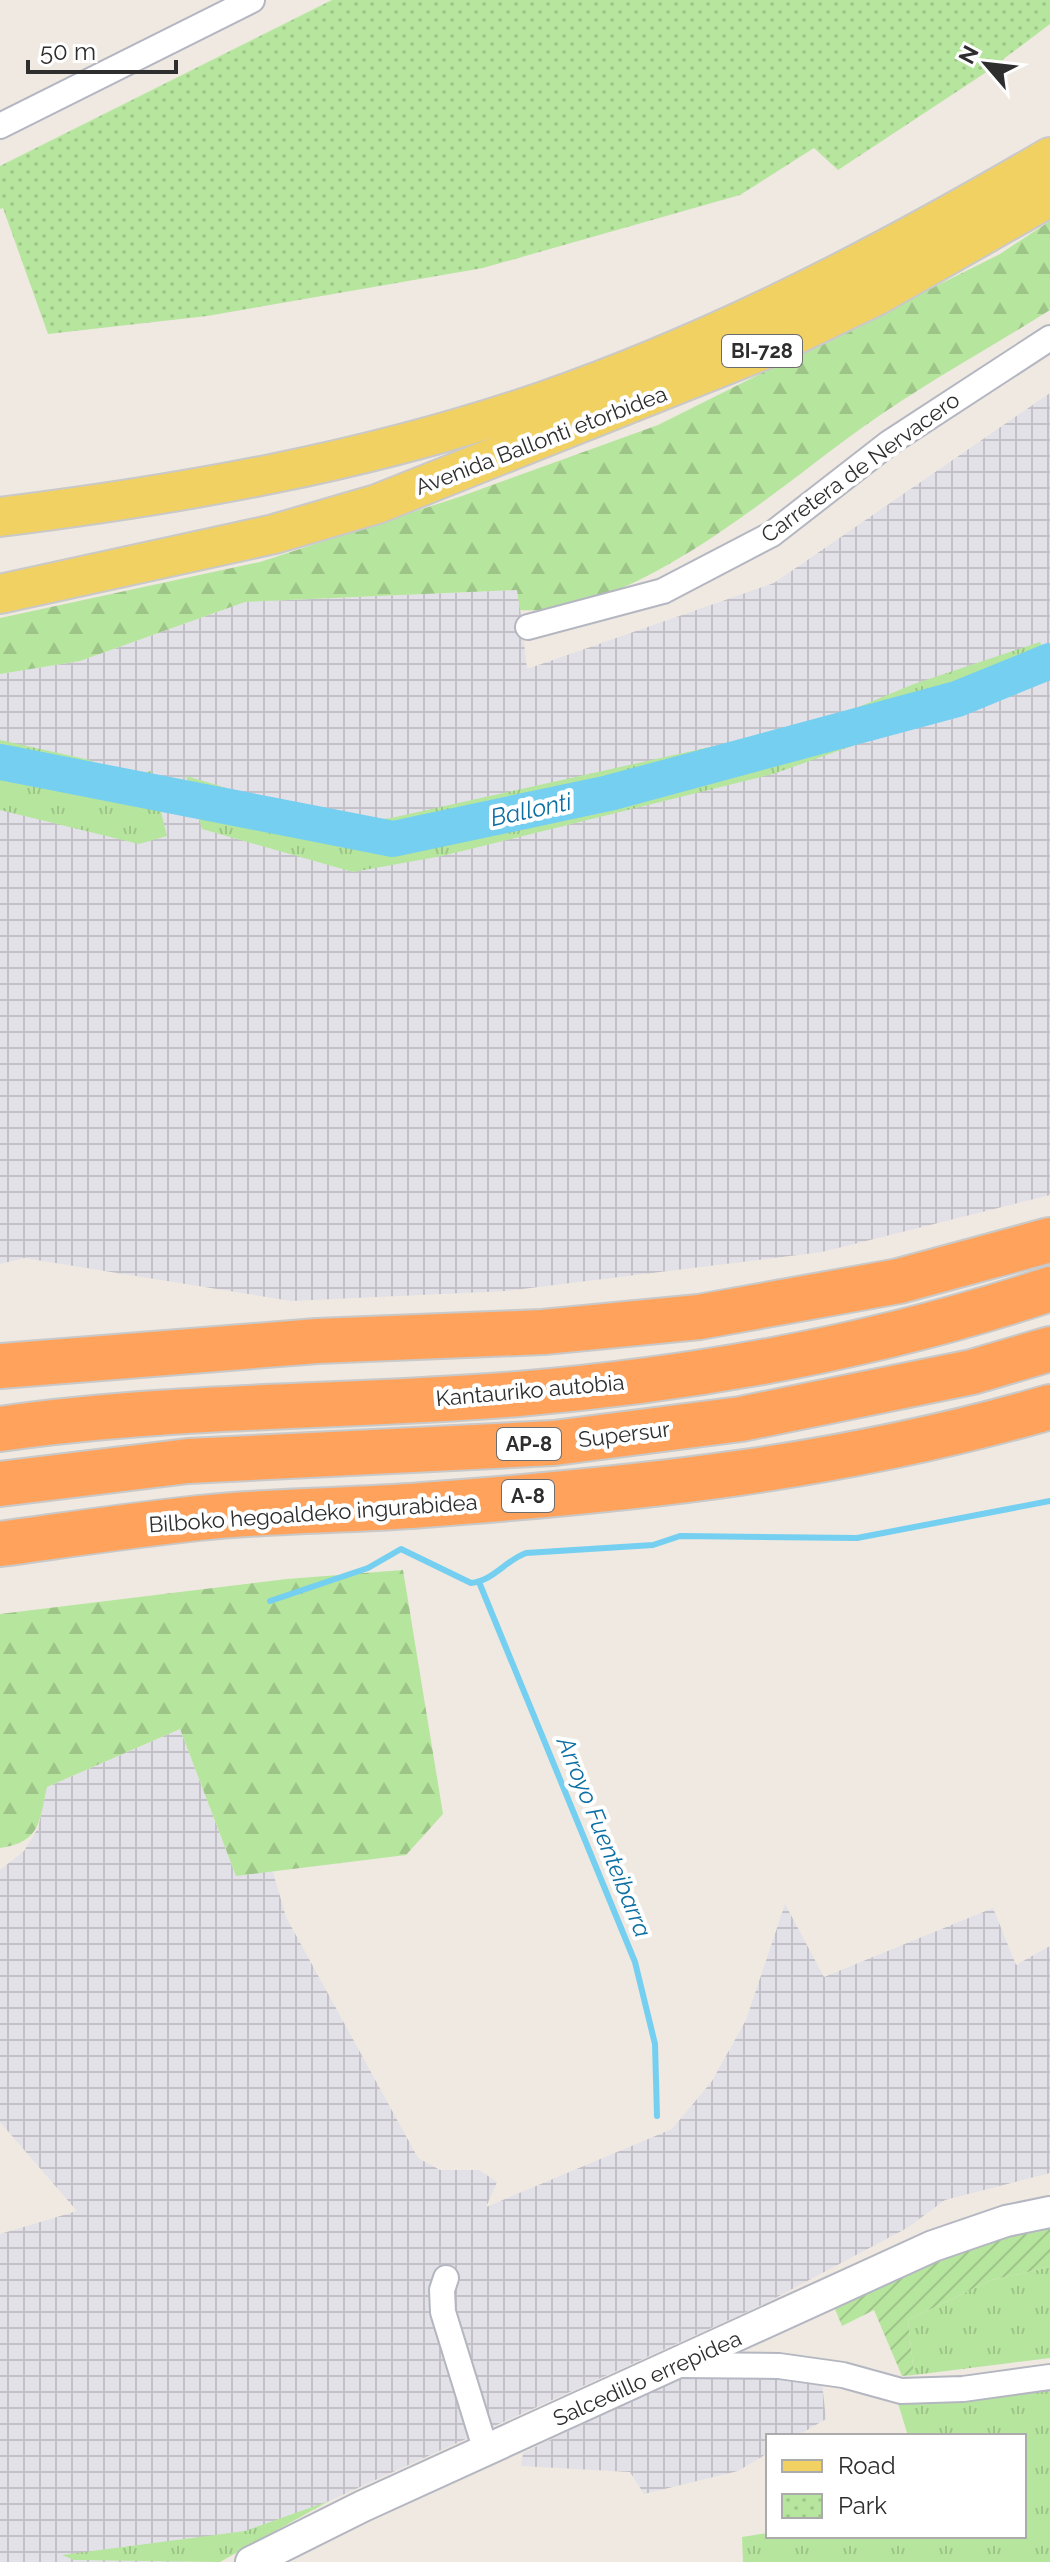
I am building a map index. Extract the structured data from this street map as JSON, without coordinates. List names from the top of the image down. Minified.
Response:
{"streets":{"highway":["Kantauriko autobia","Supersur","AP-8","A-8","Bilboko hegoaldeko ingurabidea"],"main road":["BI-728","Avenida Ballonti etorbidea"],"street":["Carretera de Nervacero","Salcedillo errepidea"]},"water":["Ballonti","Arroyo Fuenteibarra"],"legend":["Road","Park"],"scale_bar":"50 m","north":"top left"}
